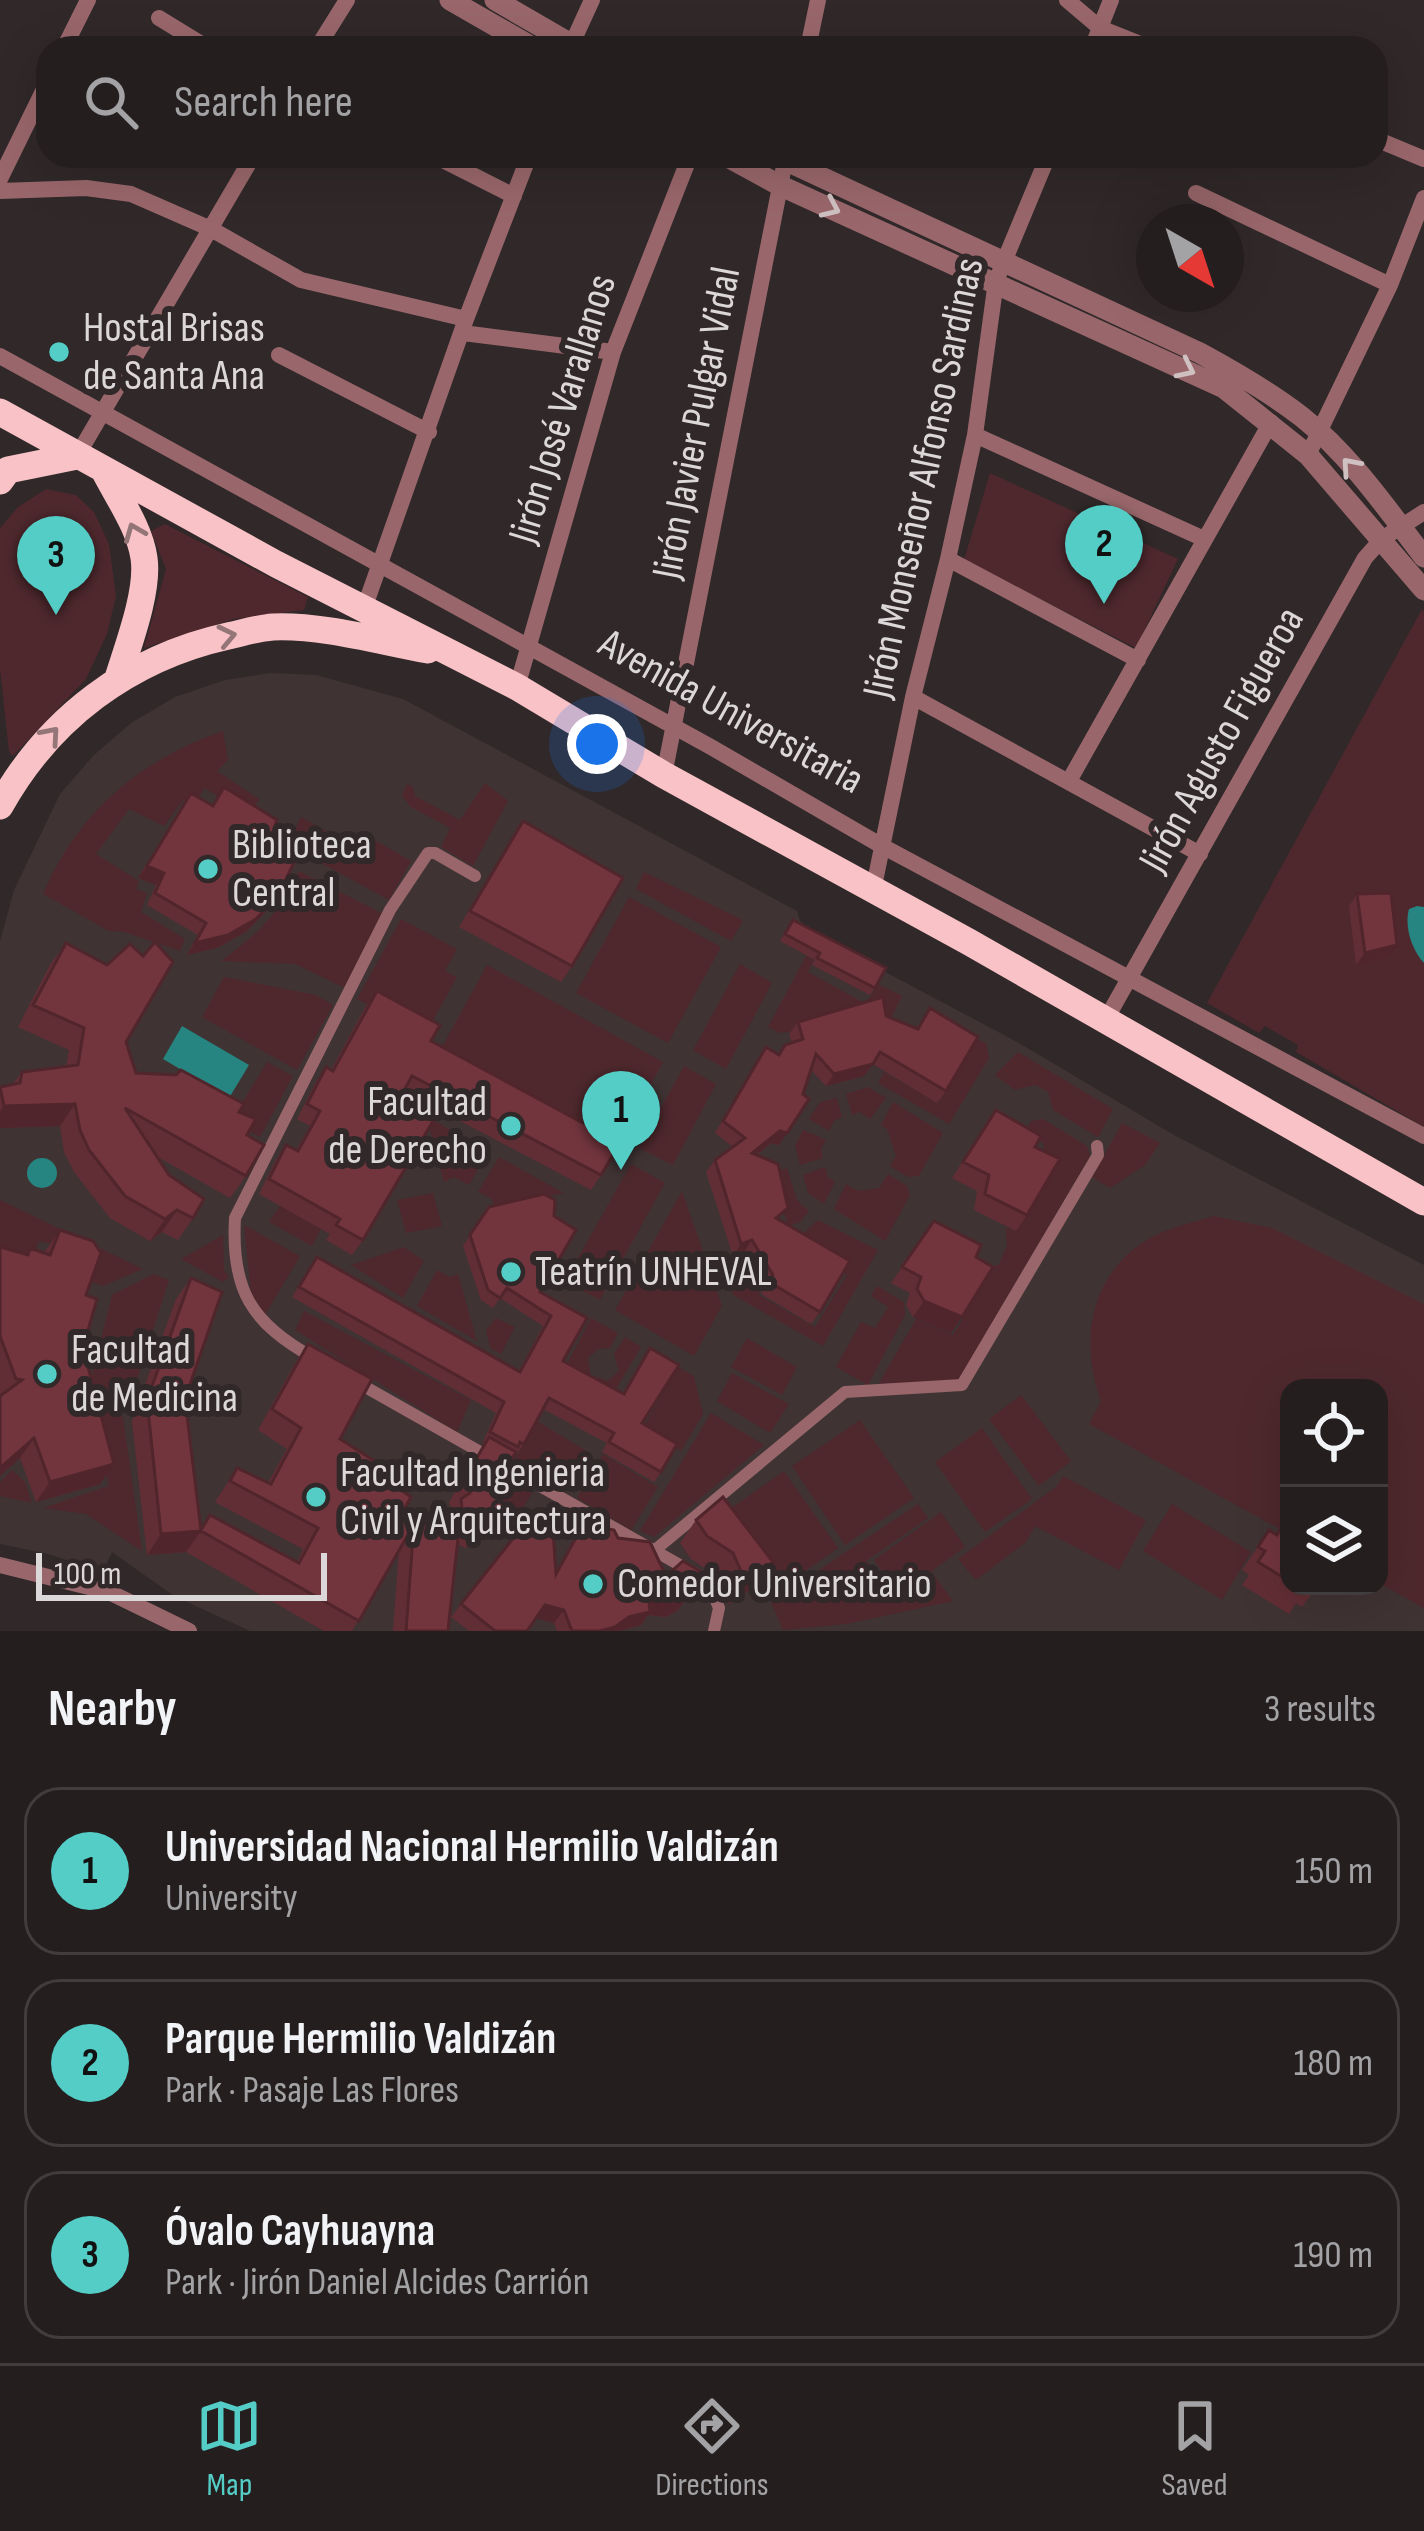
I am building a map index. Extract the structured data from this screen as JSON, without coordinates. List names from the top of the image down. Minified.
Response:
{"streets":{"highway":["Avenida Universitaria"],"street":["Jirón José Varallanos","Jirón Javier Pulgar Vidal","Jirón Monseñor Alfonso Sardinas","Jirón Agusto Figueroa"]},"crossings":[["Jirón José Varallanos","Avenida Universitaria"],["Jirón Javier Pulgar Vidal","Avenida Universitaria"],["Jirón Monseñor Alfonso Sardinas","Avenida Universitaria"],["Avenida Universitaria","Jirón Agusto Figueroa"]],"places":["Hostal Brisas de Santa Ana","Biblioteca Central","Facultad de Derecho","Teatrín UNHEVAL","Facultad de Medicina","Facultad Ingenieria Civil y Arquitectura","Comedor Universitario"],"scale_bar":"100 m","north":"bottom right","page":{"search":"Search here","pins":["2","3","1"],"scale":"100 m","heading":["Nearby","3 results"],"list":[{"mark":"1","name":"Universidad Nacional Hermilio Valdizán","note":"University","value":"150 m"},{"mark":"2","name":"Parque Hermilio Valdizán","note":"Park · Pasaje Las Flores","value":"180 m"},{"mark":"3","name":"Óvalo Cayhuayna","note":"Park · Jirón Daniel Alcides Carrión","value":"190 m"}],"nav":["Map","Directions","Saved"]}}
